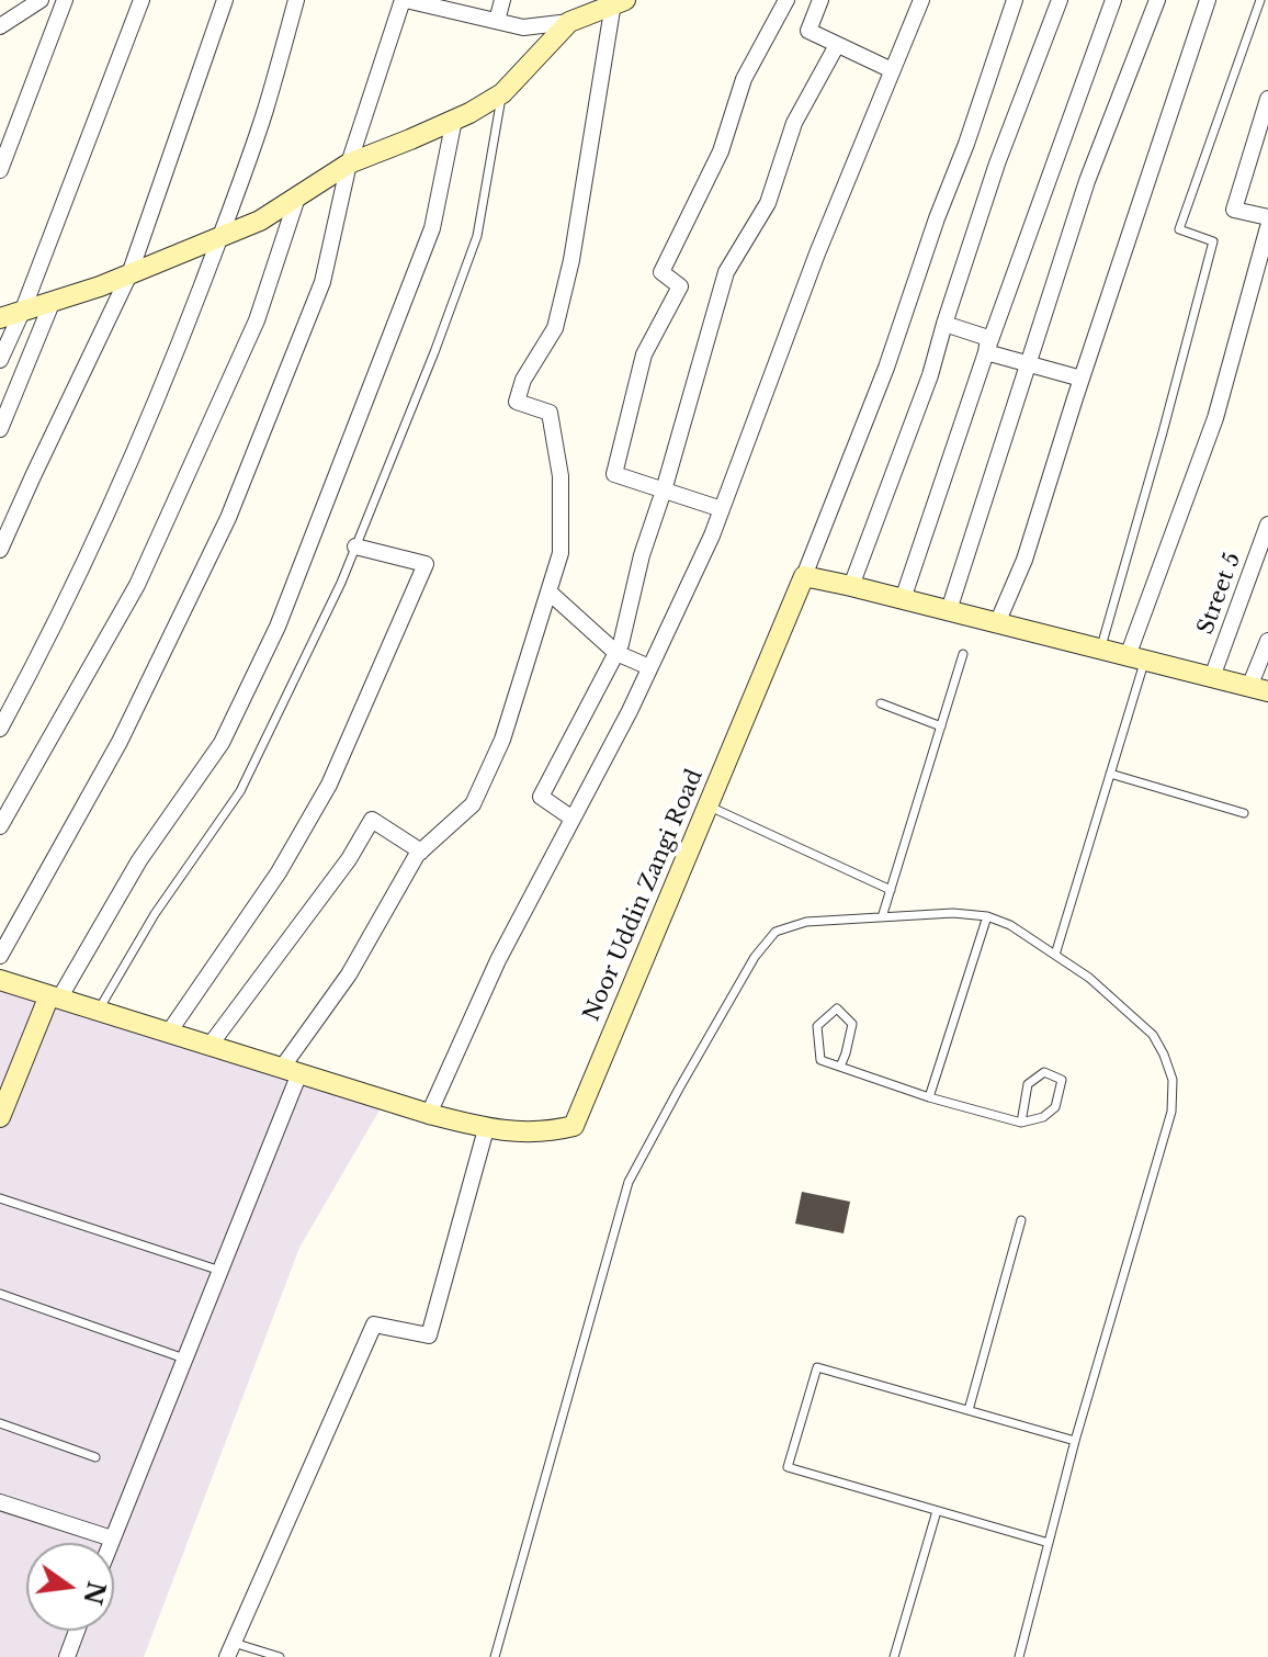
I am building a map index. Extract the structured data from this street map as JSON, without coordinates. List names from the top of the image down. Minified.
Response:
{"streets":{"street":["Street 5","Noor Uddin Zangi Road"]},"north":"right"}
